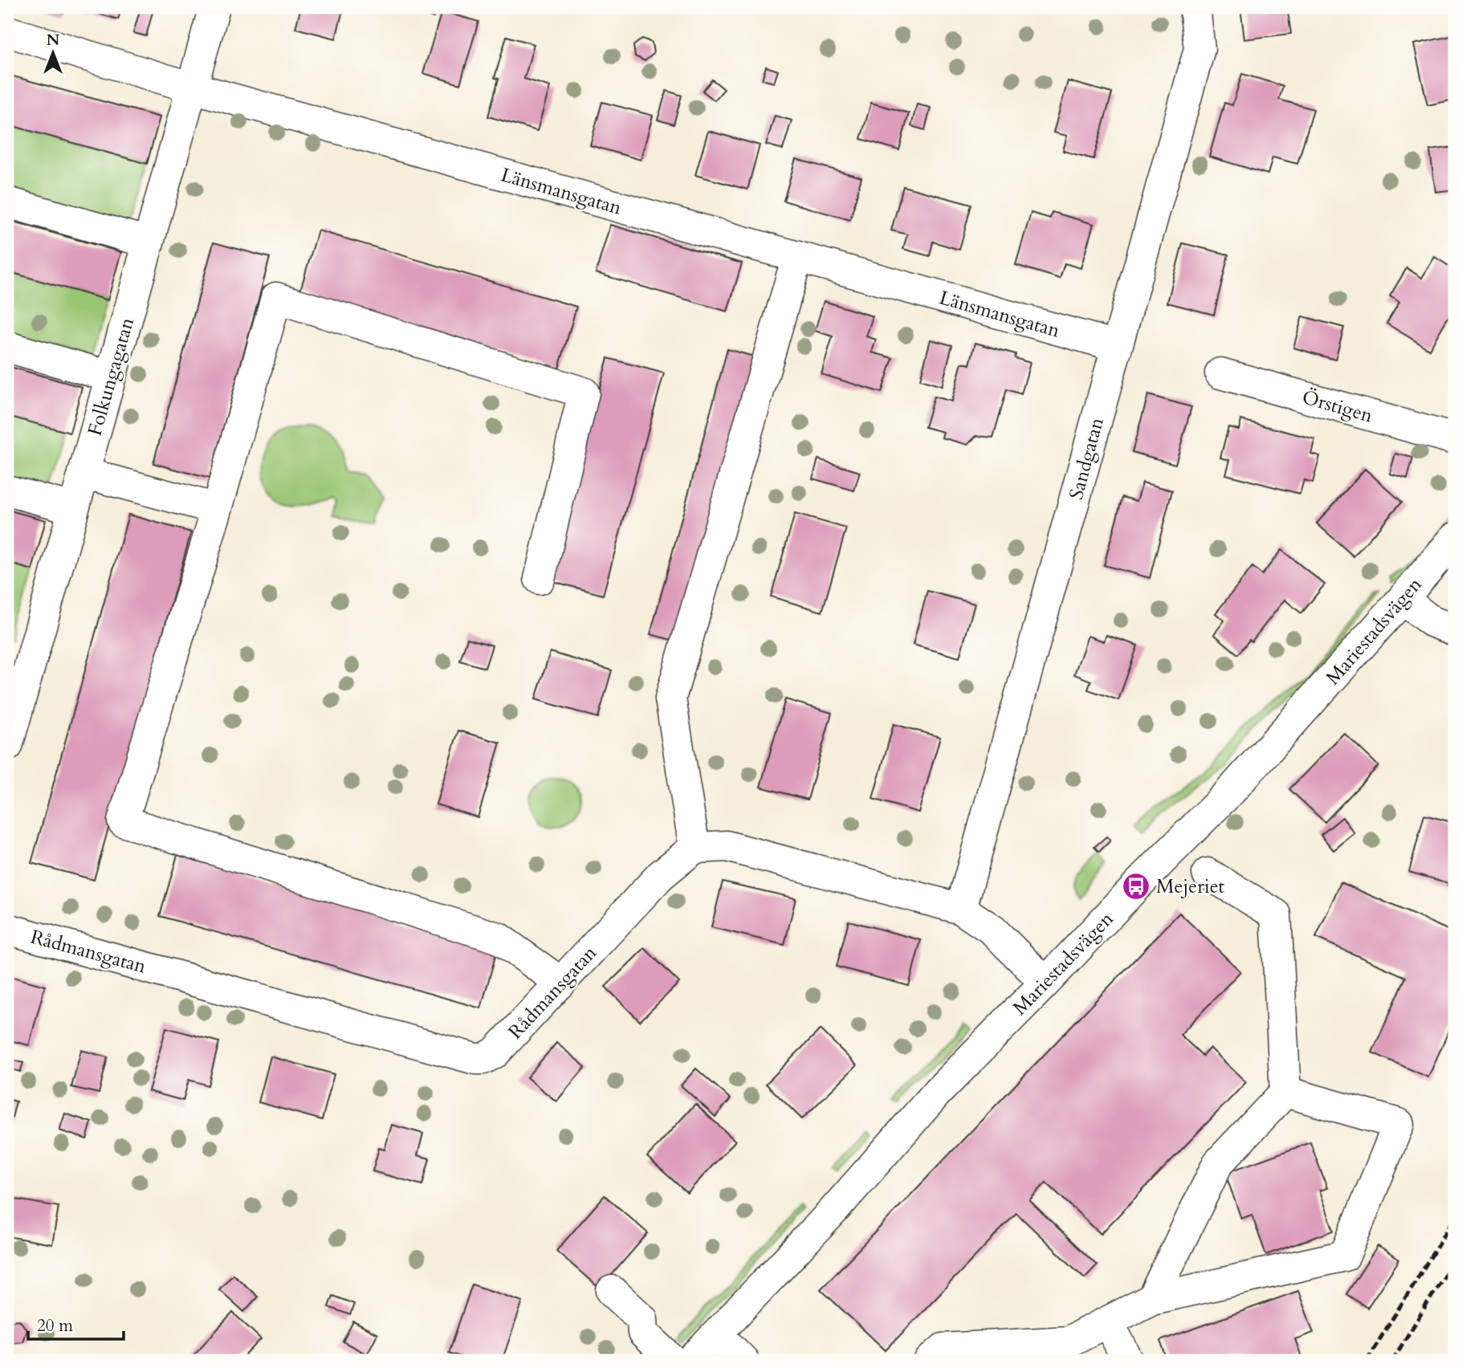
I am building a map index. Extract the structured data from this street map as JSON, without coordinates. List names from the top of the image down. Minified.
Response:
{"streets":{"street":["Länsmansgatan","Folkungagatan","Örstigen","Sandgatan","Mariestadsvägen","Rådmansgatan"]},"crossings":[["Länsmansgatan","Folkungagatan"],["Länsmansgatan","Sandgatan"]],"places":{"bus stop":["Mejeriet"]},"scale_bar":"20 m","north":"top"}
